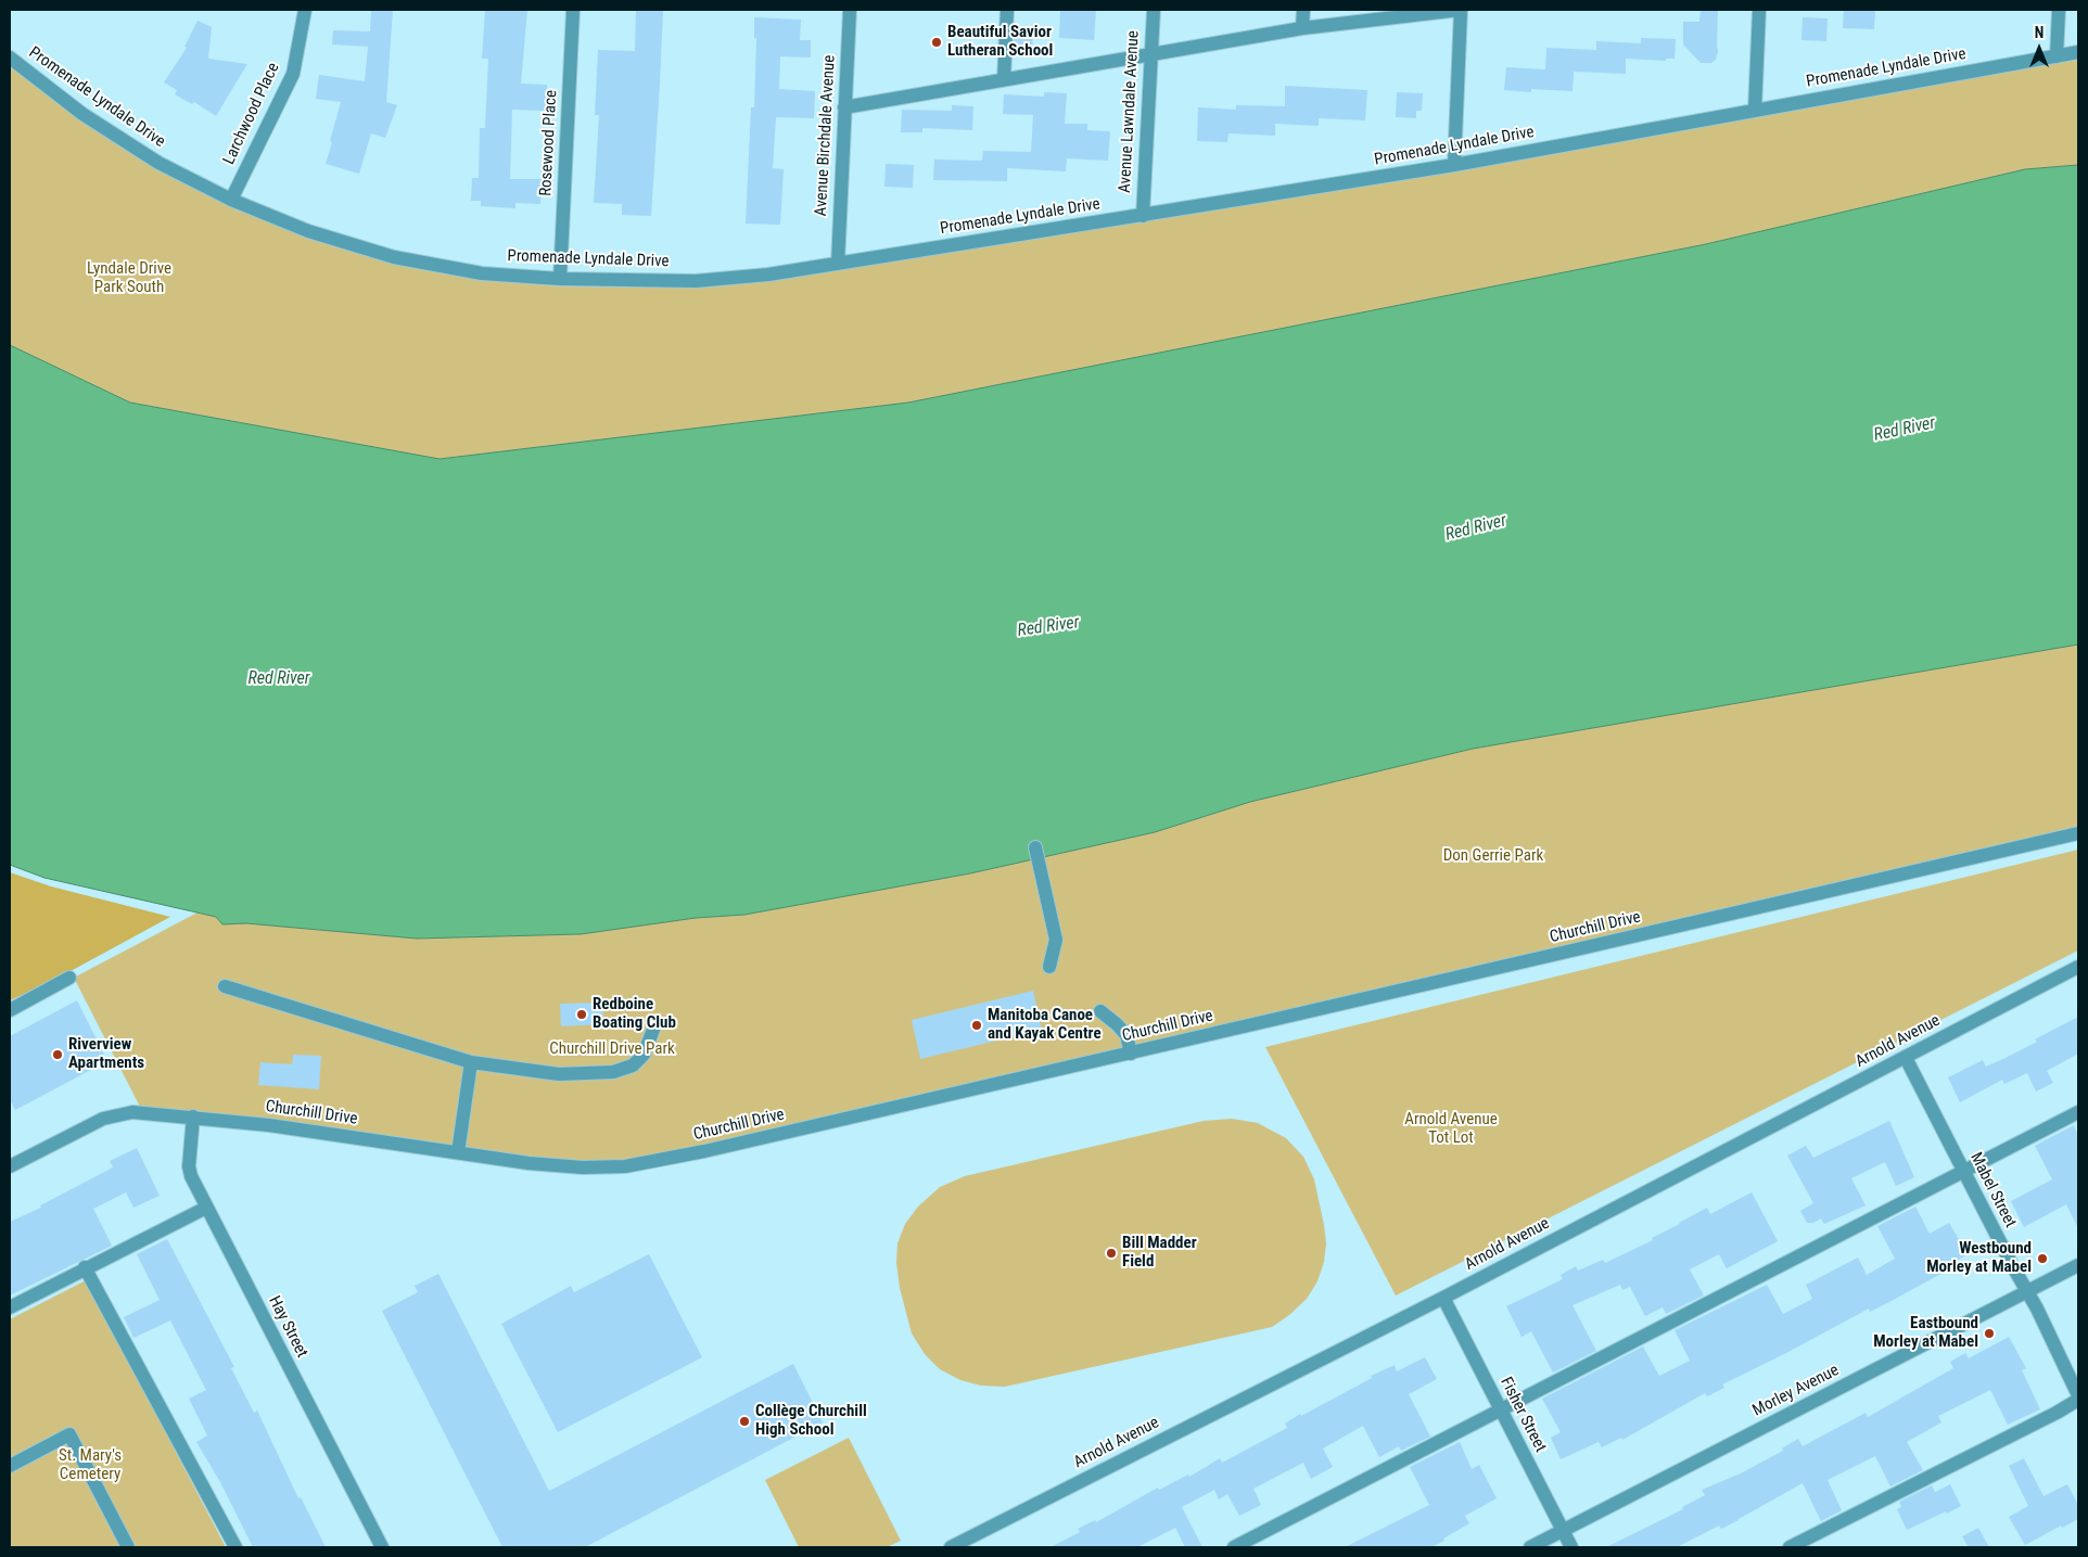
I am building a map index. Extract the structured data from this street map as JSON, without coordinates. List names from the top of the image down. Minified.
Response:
{"streets":{"street":["Promenade Lyndale Drive","Avenue Lawndale Avenue","Larchwood Place","Avenue Birchdale Avenue","Rosewood Place","Churchill Drive","Arnold Avenue","Mabel Street","Hay Street","Morley Avenue","Fisher Street"]},"crossings":[["Promenade Lyndale Drive","Avenue Lawndale Avenue"],["Promenade Lyndale Drive","Larchwood Place"],["Promenade Lyndale Drive","Avenue Birchdale Avenue"],["Promenade Lyndale Drive","Rosewood Place"],["Churchill Drive","Hay Street"],["Arnold Avenue","Mabel Street"],["Arnold Avenue","Fisher Street"],["Mabel Street","Morley Avenue"],["Morley Avenue","Fisher Street"]],"water":["Red River"],"parks":["Lyndale Drive Park South","Don Gerrie Park","Churchill Drive Park","Arnold Avenue Tot Lot","St. Mary's Cemetery"],"places":["Beautiful Savior Lutheran School","Redboine Boating Club","Manitoba Canoe and Kayak Centre","Riverview Apartments","Bill Madder Field","Westbound Morley at Mabel","Eastbound Morley at Mabel","Collège Churchill High School"],"north":"top"}
